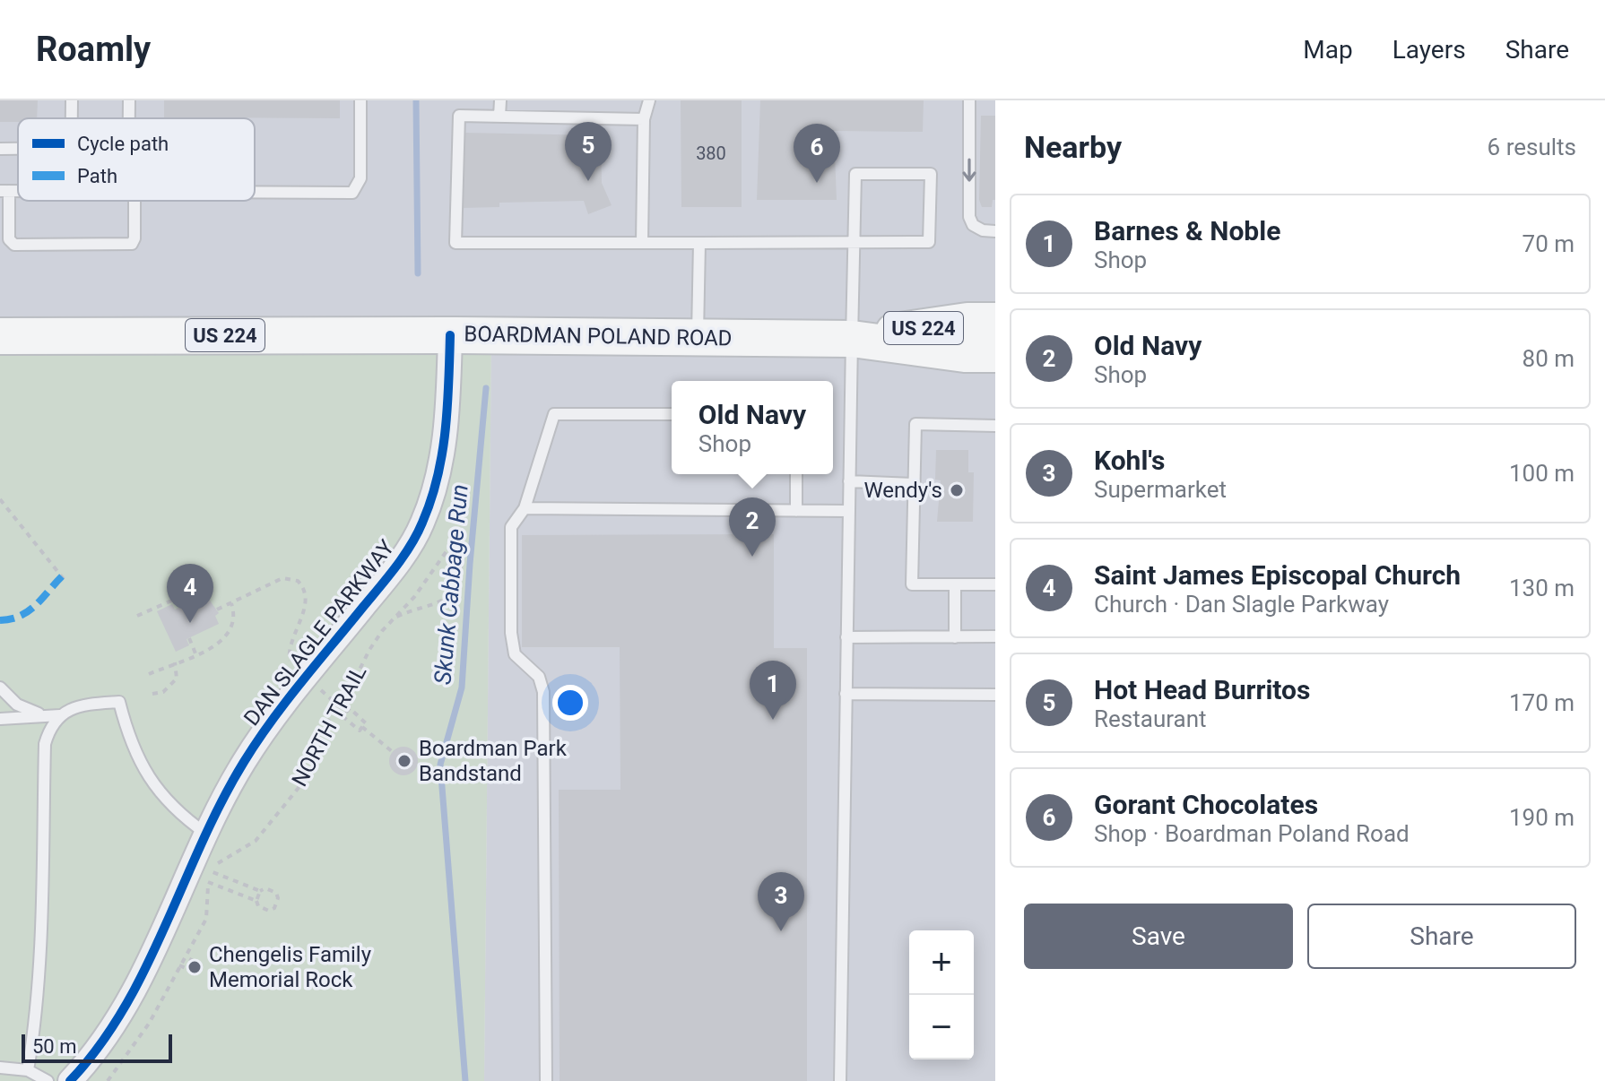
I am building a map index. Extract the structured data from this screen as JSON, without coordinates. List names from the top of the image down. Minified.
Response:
{"streets":{"main road":["US 224","BOARDMAN POLAND ROAD"],"street":["DAN SLAGLE PARKWAY"],"path":["NORTH TRAIL"]},"crossings":[["BOARDMAN POLAND ROAD","DAN SLAGLE PARKWAY"]],"water":["Skunk Cabbage Run"],"places":["Wendy's","Boardman Park Bandstand","Chengelis Family Memorial Rock"],"house_numbers":["380"],"legend":["Cycle path","Path"],"scale_bar":"50 m","page":{"header":"Roamly","nav":["Map","Layers","Share"],"heading":["Nearby","6 results"],"pins":["5","6","2","4","1","3"],"list":[{"mark":"1","name":"Barnes & Noble","note":"Shop","value":"70 m"},{"mark":"2","name":"Old Navy","note":"Shop","value":"80 m"},{"mark":"3","name":"Kohl's","note":"Supermarket","value":"100 m"},{"mark":"4","name":"Saint James Episcopal Church","note":"Church · Dan Slagle Parkway","value":"130 m"},{"mark":"5","name":"Hot Head Burritos","note":"Restaurant","value":"170 m"},{"mark":"6","name":"Gorant Chocolates","note":"Shop · Boardman Poland Road","value":"190 m"}],"popup":["Old Navy","Shop"],"buttons":["Save","Share"],"map_buttons":["+","−"],"scale":"50 m"}}
